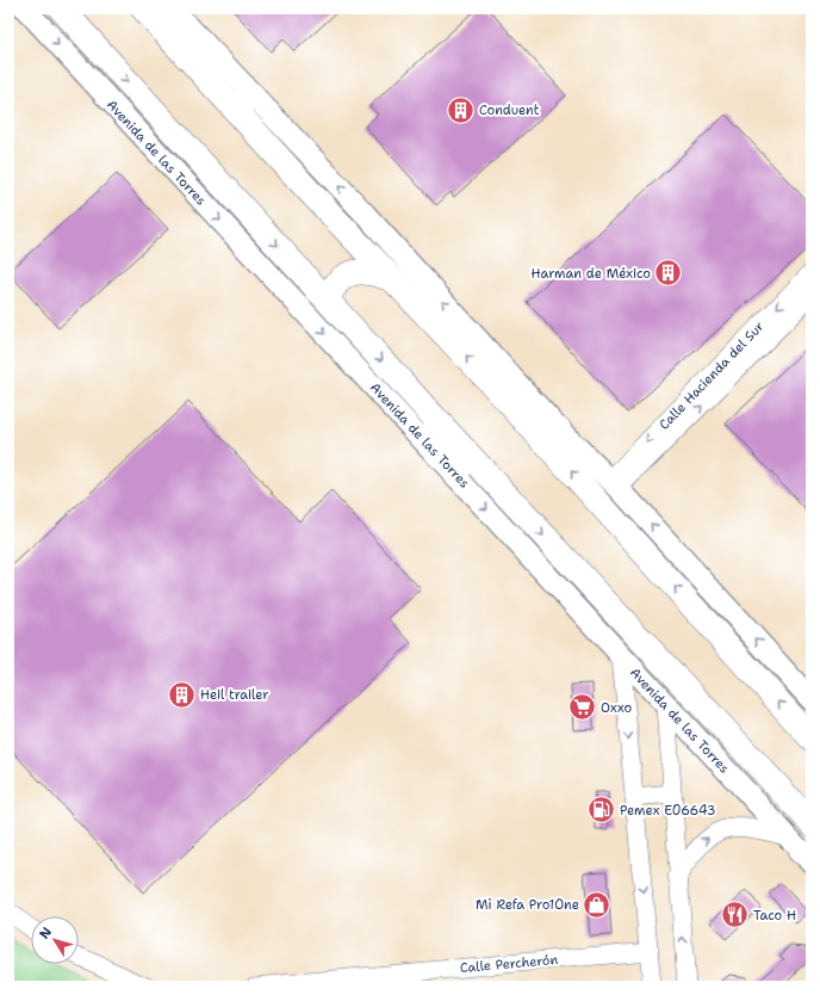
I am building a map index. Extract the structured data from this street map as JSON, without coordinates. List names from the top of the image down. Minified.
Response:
{"streets":{"highway":["Avenida de las Torres"],"street":["Calle Hacienda del Sur","Calle Percherón"]},"places":{"building":["Conduent","Harman de México","Heil trailer"],"supermarket":["Oxxo"],"fuel station":["Pemex E06643"],"shop":["Mi Refa Pro1One"],"restaurant":["Taco H"]},"north":"top left"}
